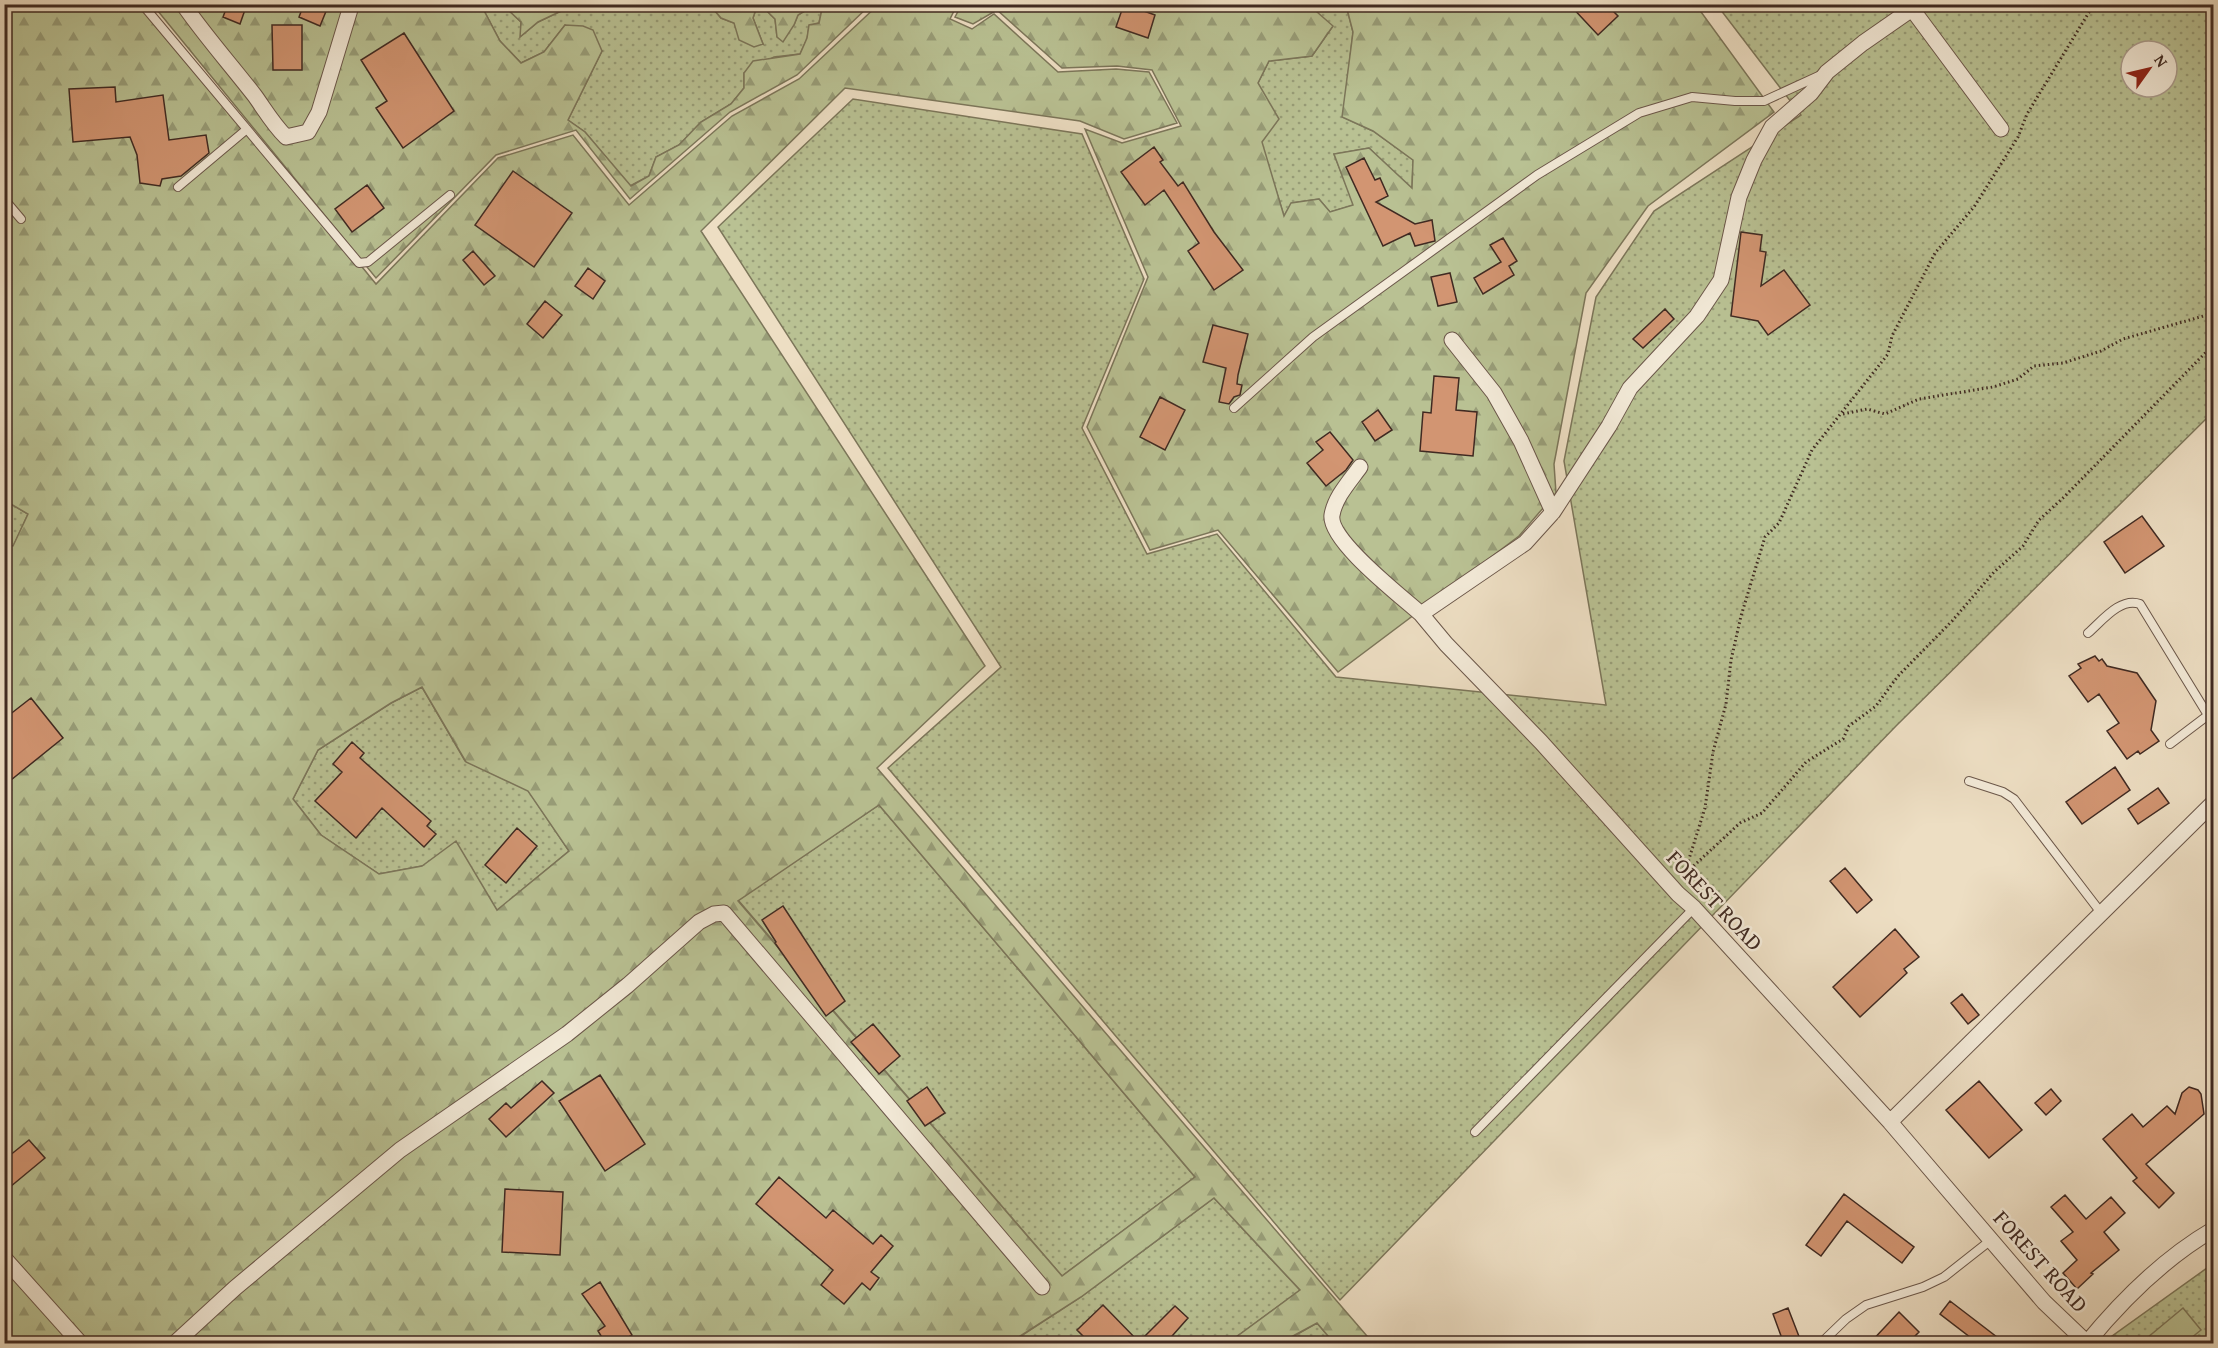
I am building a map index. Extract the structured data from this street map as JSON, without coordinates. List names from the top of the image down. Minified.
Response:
{"streets":{"street":["FOREST ROAD"]},"north":"top right"}
